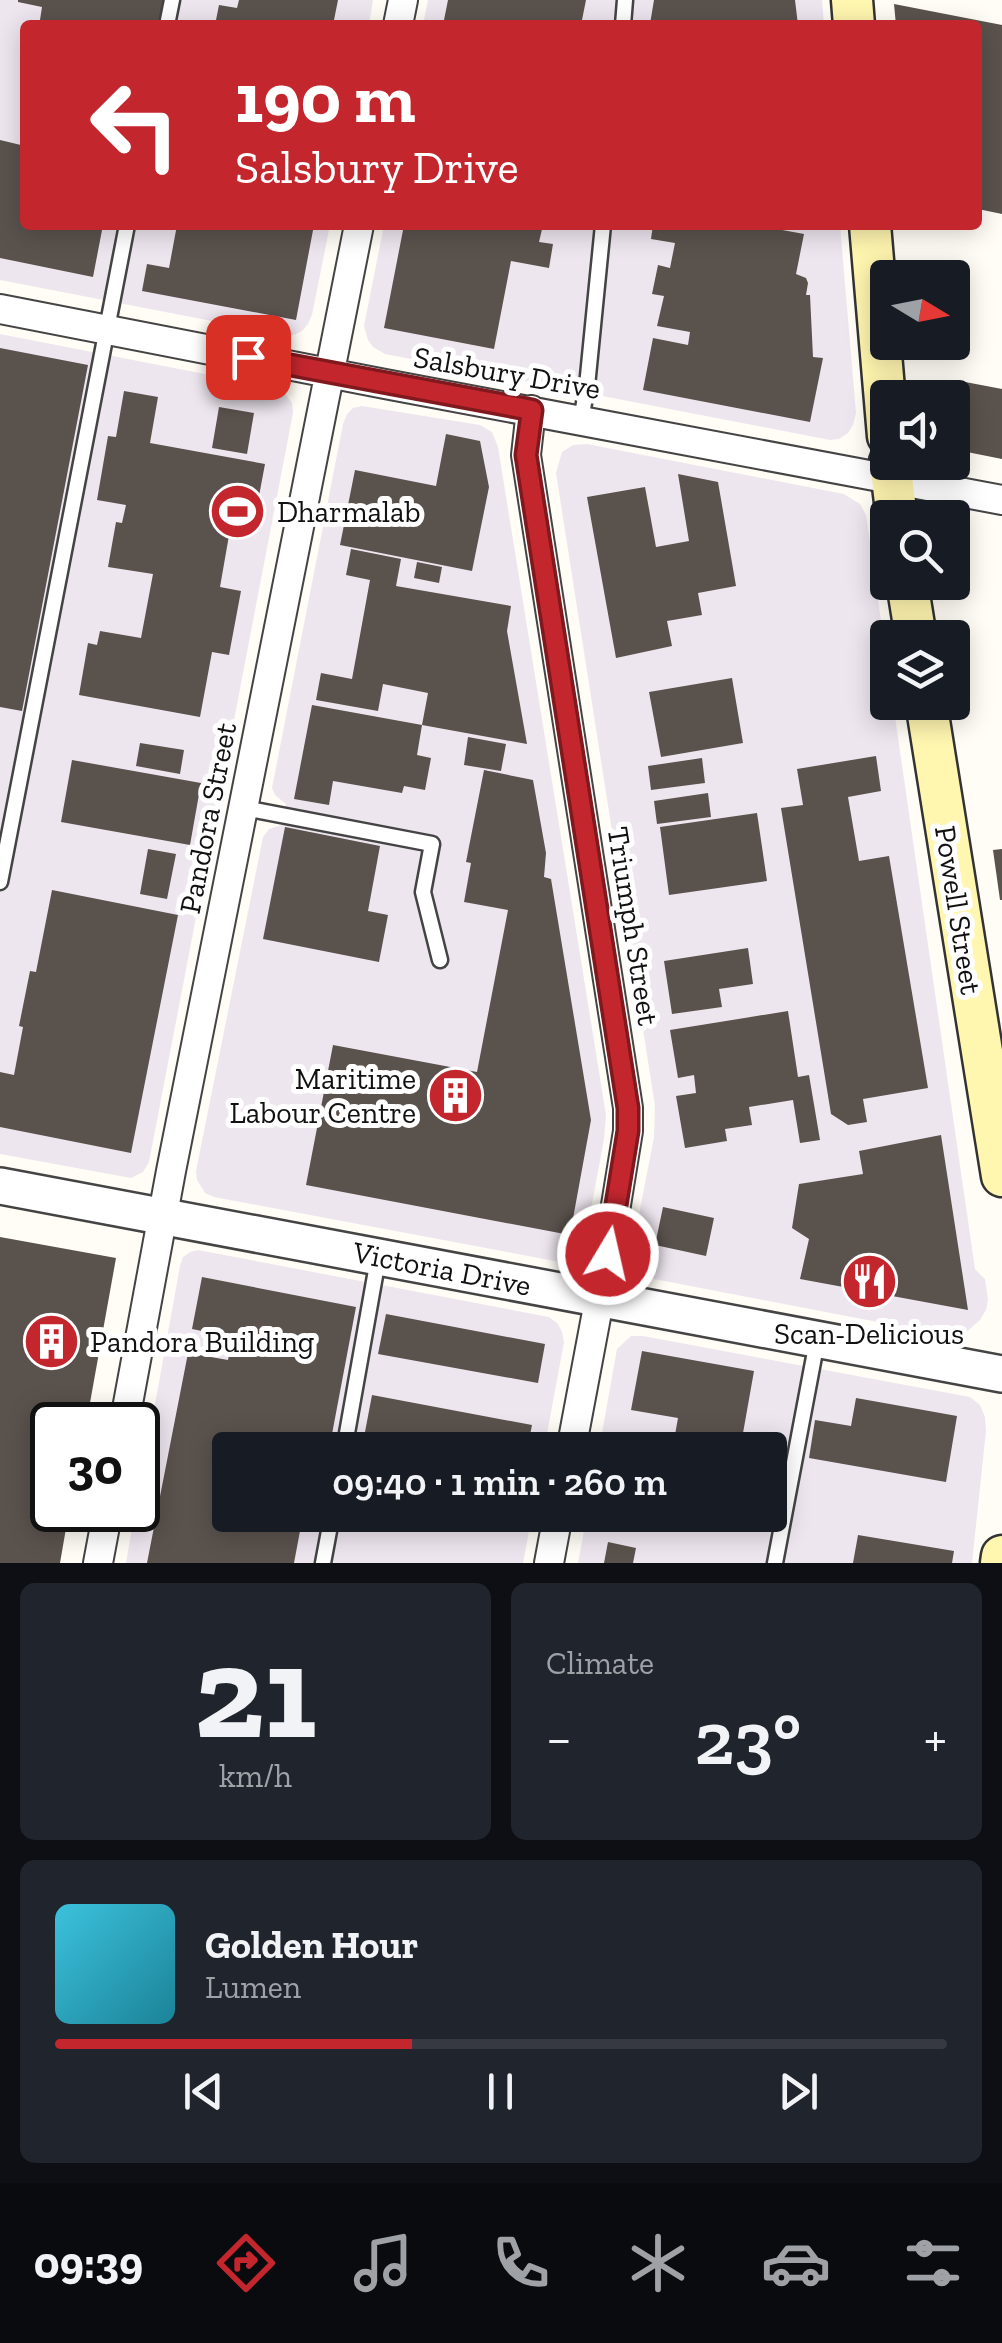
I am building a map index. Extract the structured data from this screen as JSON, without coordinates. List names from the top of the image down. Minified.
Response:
{"streets":{"main road":["Powell Street"],"street":["Salsbury Drive","Pandora Street","Triumph Street","Victoria Drive"]},"crossings":[["Salsbury Drive","Pandora Street"],["Salsbury Drive","Triumph Street"],["Pandora Street","Victoria Drive"],["Triumph Street","Victoria Drive"]],"places":{"sports":["Dharmalab"],"building":["Maritime Labour Centre","Pandora Building"],"restaurant":["Scan-Delicious"]},"north":"right","page":{"turn":["190 m","Salsbury Drive"],"limit":"30","trip":"09:40 · 1 min · 260 m","tile":[["21","km/h"],"Climate"],"heat":["−","23°","+"],"song":["Golden Hour","Lumen"],"tabs":"09:39"}}
